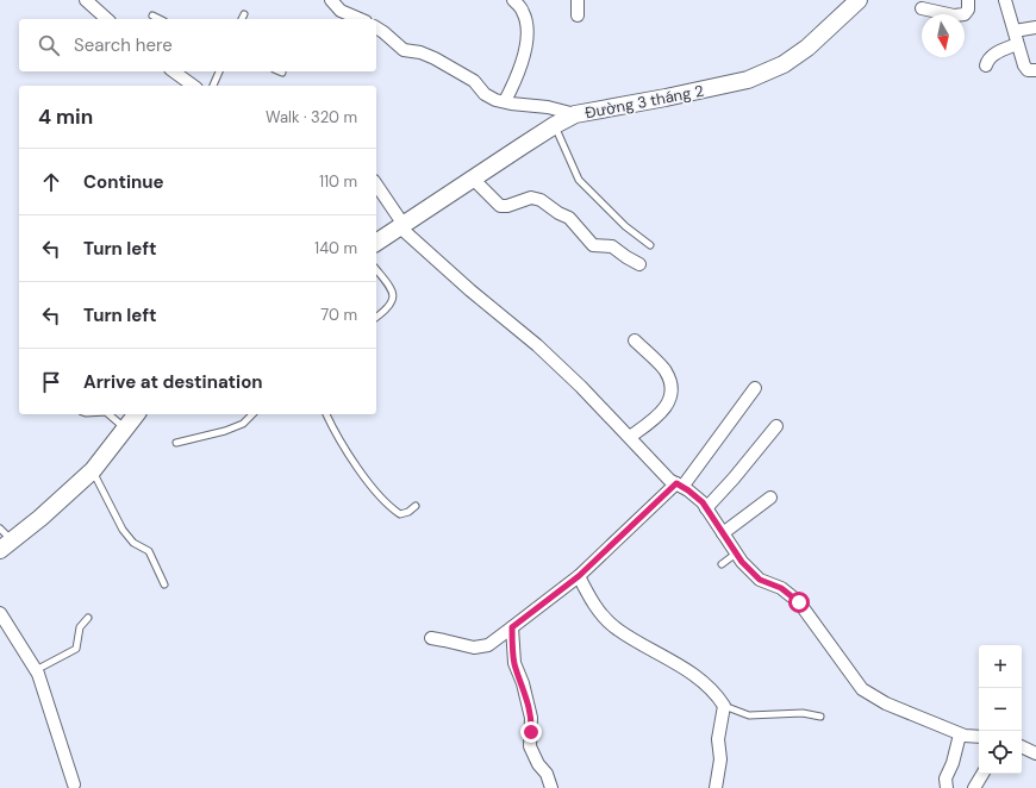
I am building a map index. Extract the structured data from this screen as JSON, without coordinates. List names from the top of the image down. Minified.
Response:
{"streets":{"main road":["Đường 3 tháng 2"]},"north":"bottom","page":{"search":"Search here","heading":["4 min","Walk · 320 m"],"list":[["Continue","110 m"],["Turn left","140 m"],["Turn left","70 m"],"Arrive at destination"],"map_buttons":["+","−"]}}
